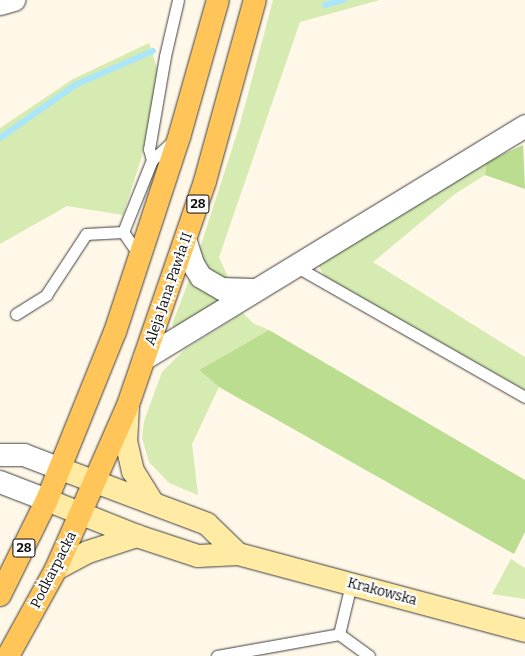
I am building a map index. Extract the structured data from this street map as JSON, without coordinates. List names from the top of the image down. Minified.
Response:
{"streets":{"main road":["28","Aleja Jana Pawła II","Podkarpacka","Krakowska"]},"crossings":[["28","Krakowska"],["Aleja Jana Pawła II","Podkarpacka"],["Aleja Jana Pawła II","Krakowska"],["Podkarpacka","Krakowska"]]}
